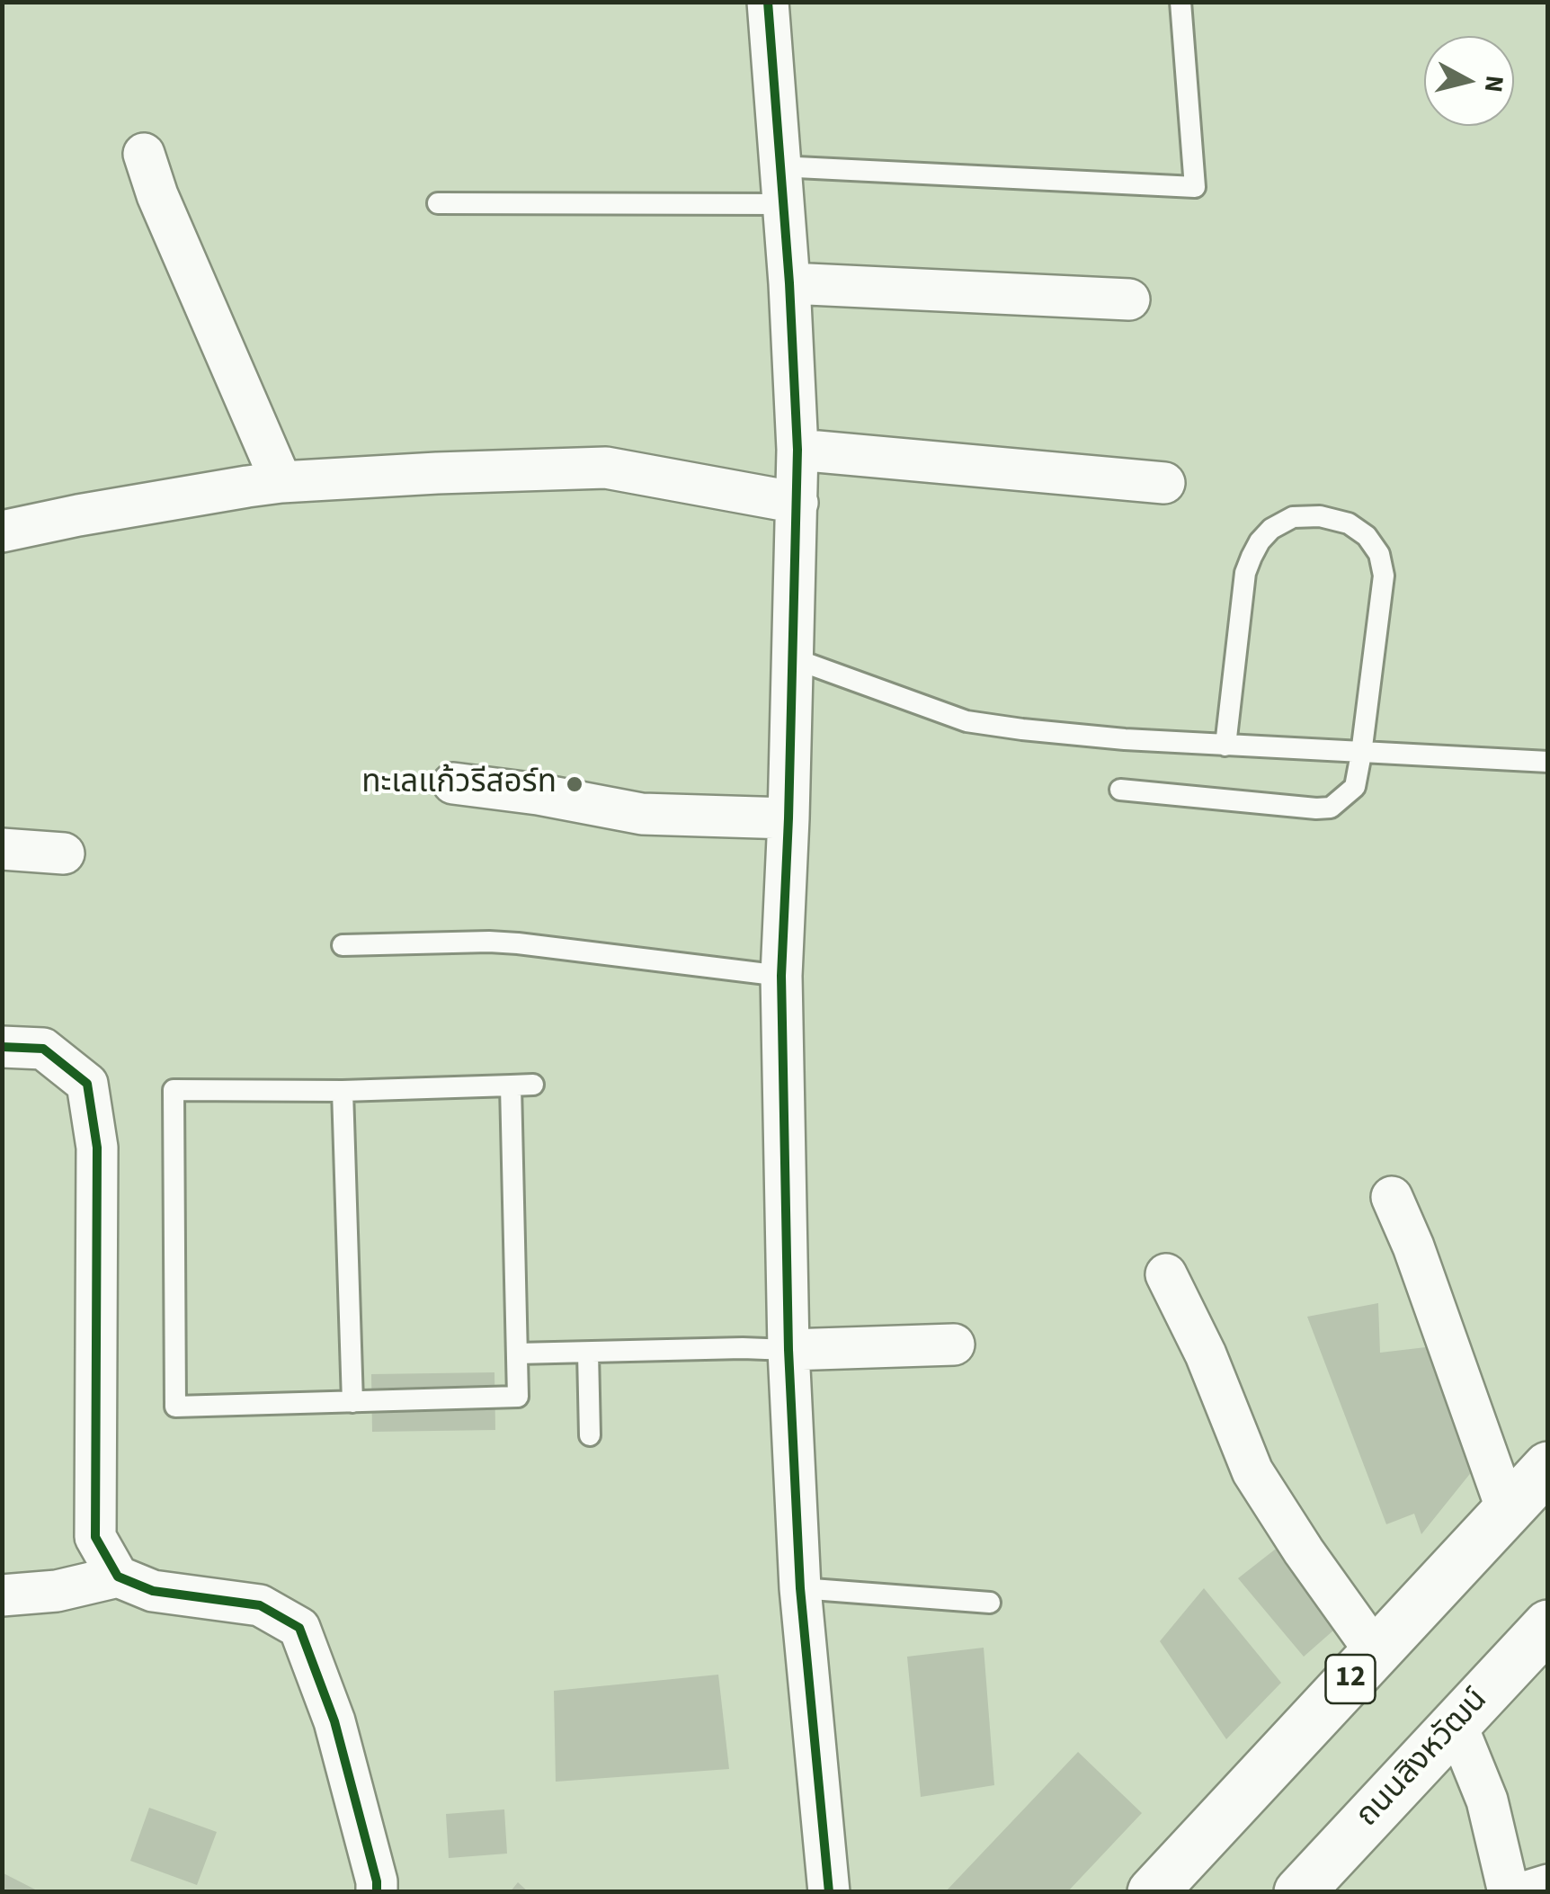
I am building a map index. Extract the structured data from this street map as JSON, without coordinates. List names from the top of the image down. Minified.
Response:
{"streets":{"main road":["12","ถนนสิงหวัฒน์"]},"places":["ทะเลแก้วรีสอร์ท"],"north":"right"}
